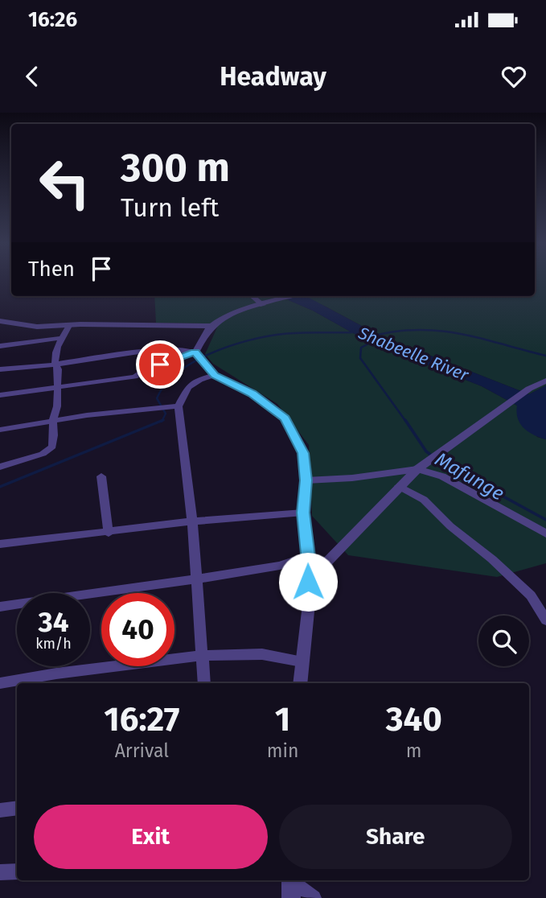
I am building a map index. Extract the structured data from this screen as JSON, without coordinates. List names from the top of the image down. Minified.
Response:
{"water":["Shabeelle River","Mafunge"],"page":{"status":"16:26","header":"Headway","turn":["300 m","Turn left"],"then":"Then","speed":"34 km/h","limit":"40","eta":["16:27","Arrival","1","min","340","m"],"buttons":["Exit","Share"]}}
